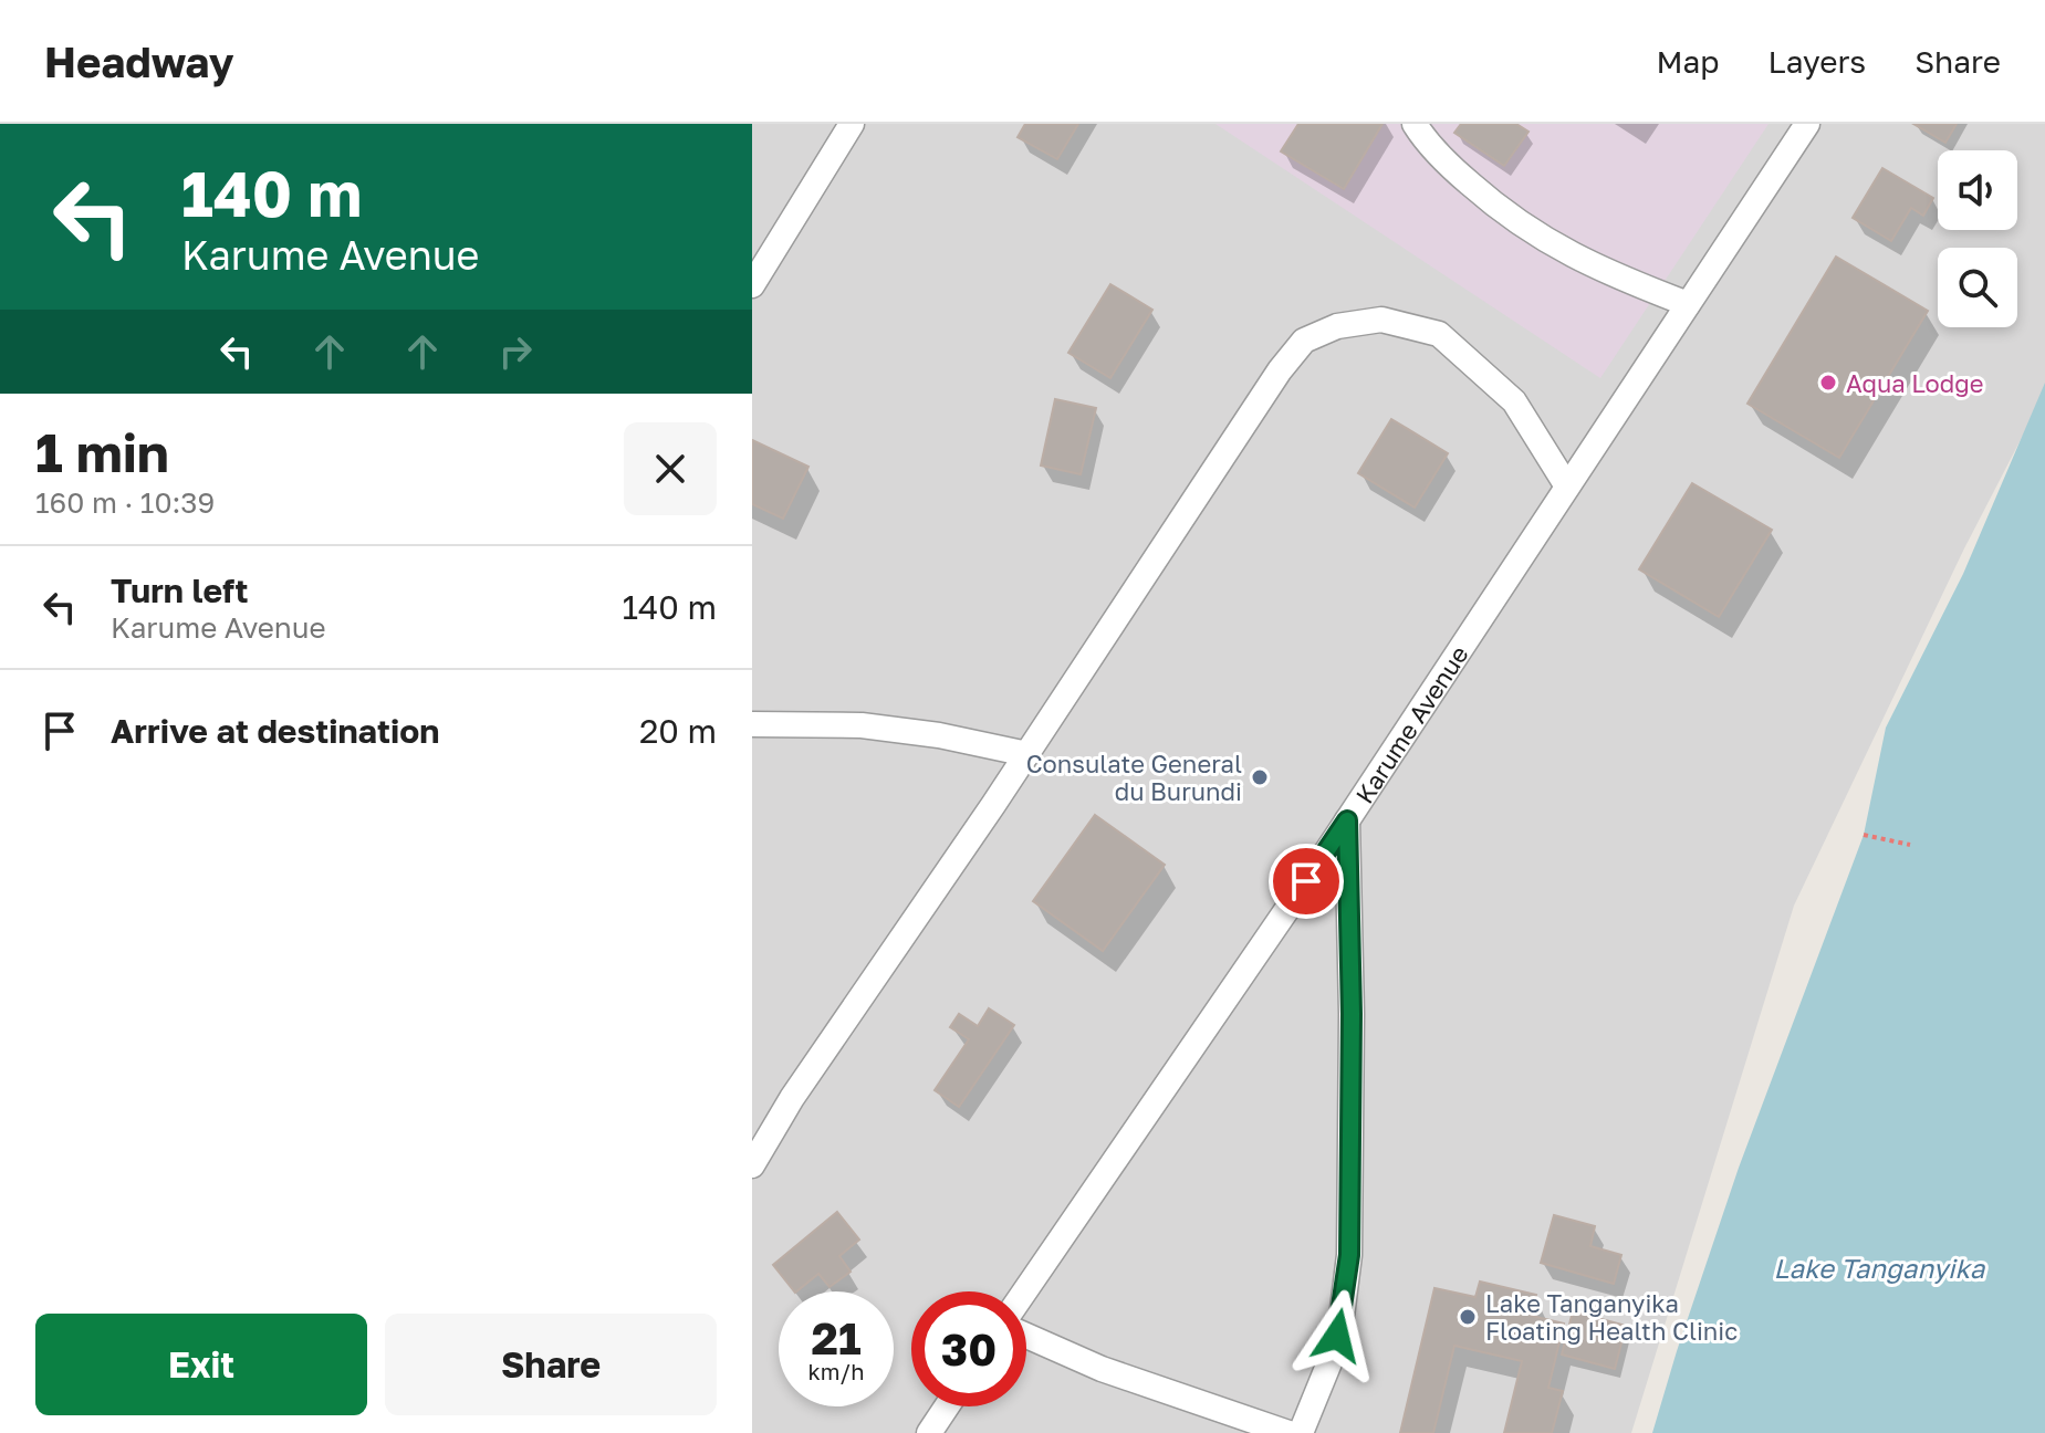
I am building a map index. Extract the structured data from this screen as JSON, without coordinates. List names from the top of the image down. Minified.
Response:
{"streets":{"street":["Karume Avenue"]},"water":["Lake Tanganyika"],"places":["Aqua Lodge","Consulate General du Burundi","Lake Tanganyika Floating Health Clinic"],"page":{"header":"Headway","nav":["Map","Layers","Share"],"turn":["140 m","Karume Avenue"],"heading":["1 min","160 m · 10:39"],"list":[{"name":"Turn left","note":"Karume Avenue","value":"140 m"},{"name":"Arrive at destination","value":"20 m"}],"speed":"21 km/h","limit":"30","buttons":["Exit","Share"]}}
